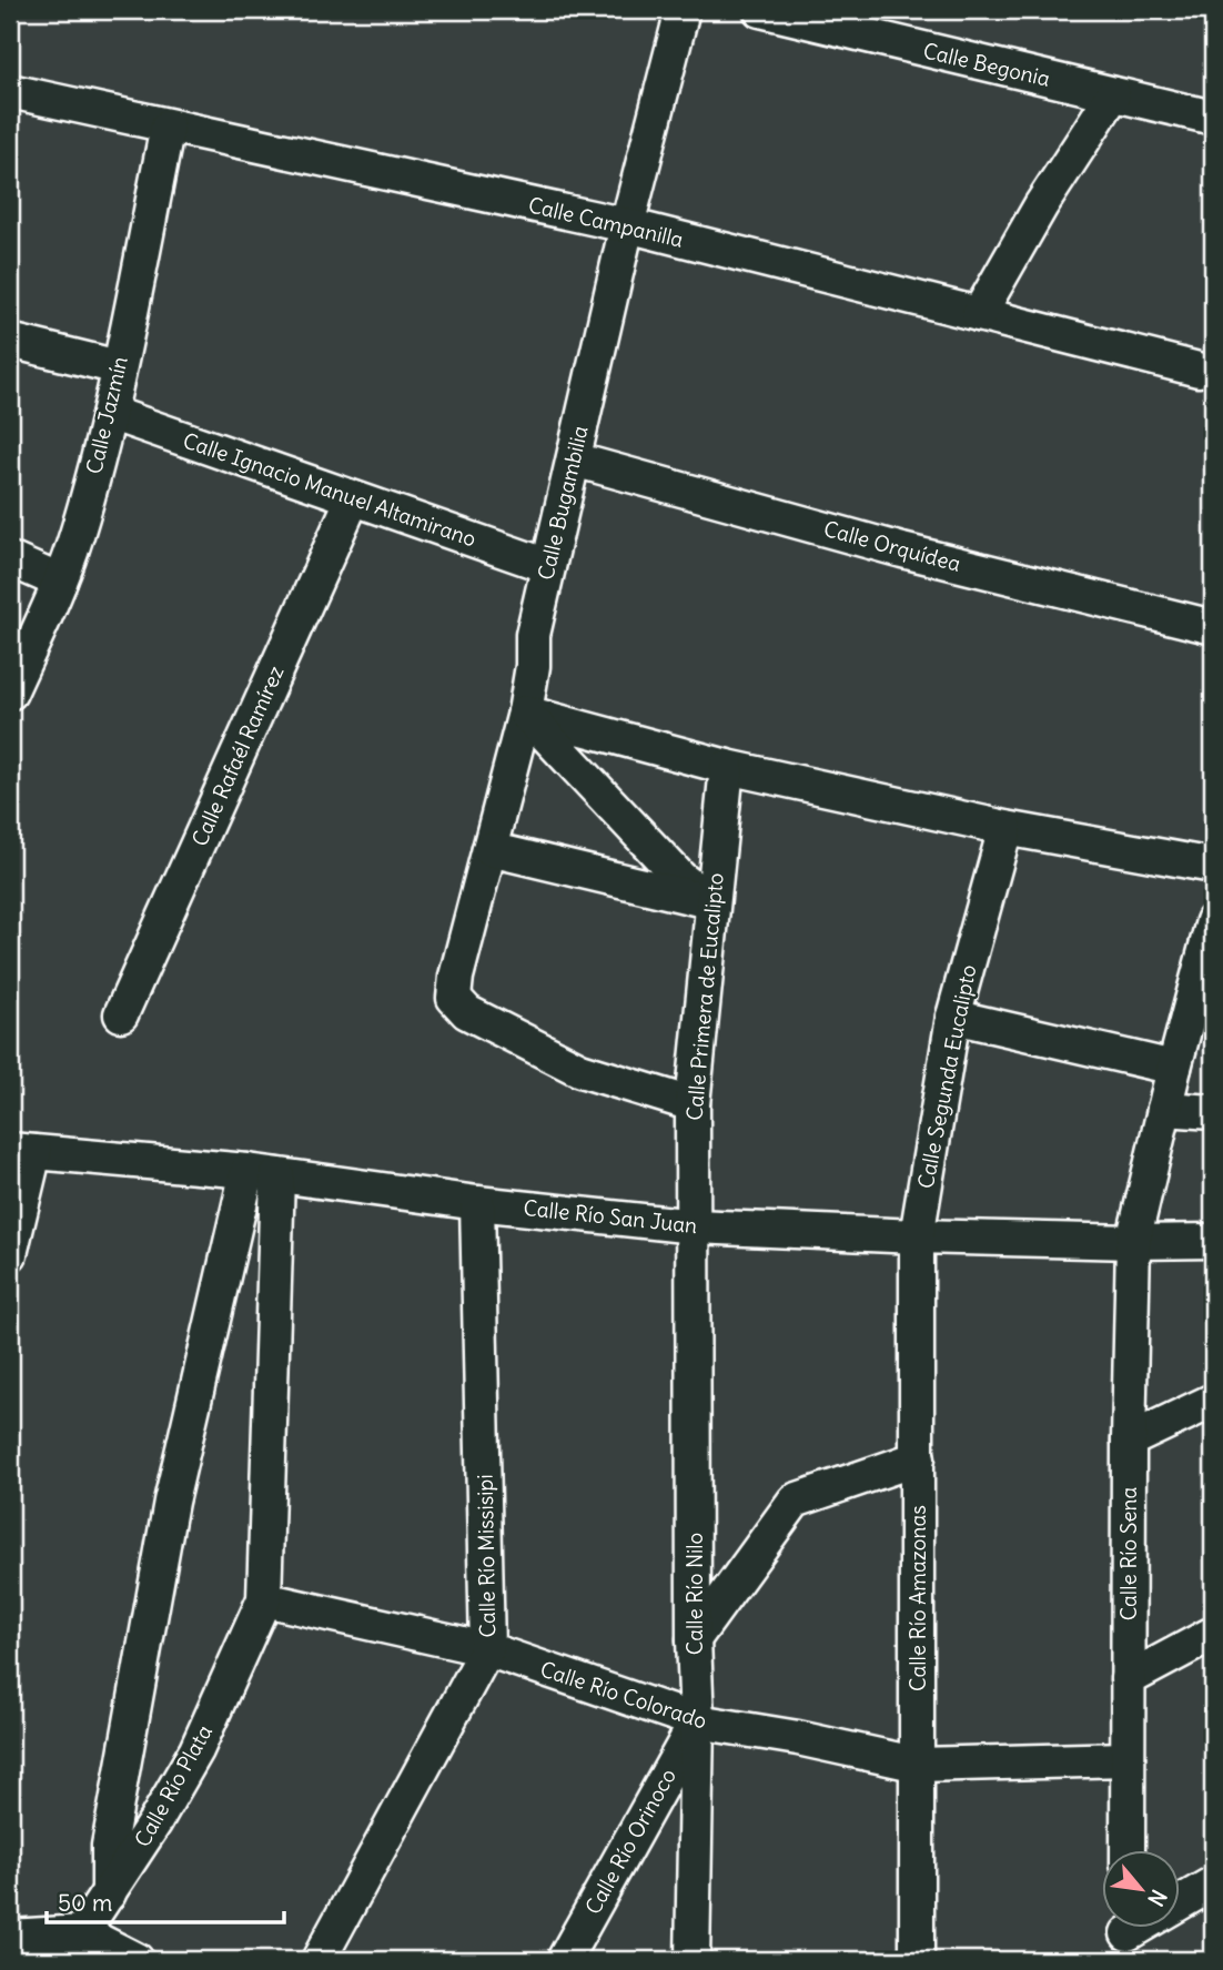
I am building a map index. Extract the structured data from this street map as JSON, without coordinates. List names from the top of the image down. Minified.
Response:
{"streets":{"street":["Calle Begonia","Calle Campanilla","Calle Jazmín","Calle Ignacio Manuel Altamirano","Calle Bugambilia","Calle Orquídea","Calle Rafaél Ramírez","Calle Primera de Eucalipto","Calle Segunda Eucalipto","Calle Río San Juan","Calle Río Sena","Calle Río Missisipi","Calle Río Nilo","Calle Río Amazonas","Calle Río Colorado","Calle Río Plata","Calle Río Orinoco"]},"crossings":[["Calle Campanilla","Calle Jazmín"],["Calle Campanilla","Calle Bugambilia"],["Calle Jazmín","Calle Ignacio Manuel Altamirano"],["Calle Ignacio Manuel Altamirano","Calle Bugambilia"],["Calle Ignacio Manuel Altamirano","Calle Rafaél Ramírez"],["Calle Bugambilia","Calle Orquídea"],["Calle Bugambilia","Calle Primera de Eucalipto"],["Calle Primera de Eucalipto","Calle Río San Juan"],["Calle Primera de Eucalipto","Calle Río Nilo"],["Calle Segunda Eucalipto","Calle Río San Juan"],["Calle Segunda Eucalipto","Calle Río Amazonas"],["Calle Río San Juan","Calle Río Sena"],["Calle Río San Juan","Calle Río Missisipi"],["Calle Río San Juan","Calle Río Nilo"],["Calle Río San Juan","Calle Río Amazonas"],["Calle Río San Juan","Calle Río Plata"],["Calle Río Sena","Calle Río Colorado"],["Calle Río Missisipi","Calle Río Colorado"],["Calle Río Nilo","Calle Río Colorado"],["Calle Río Nilo","Calle Río Orinoco"],["Calle Río Amazonas","Calle Río Colorado"],["Calle Río Colorado","Calle Río Plata"],["Calle Río Colorado","Calle Río Orinoco"]],"scale_bar":"50 m","north":"bottom right"}
